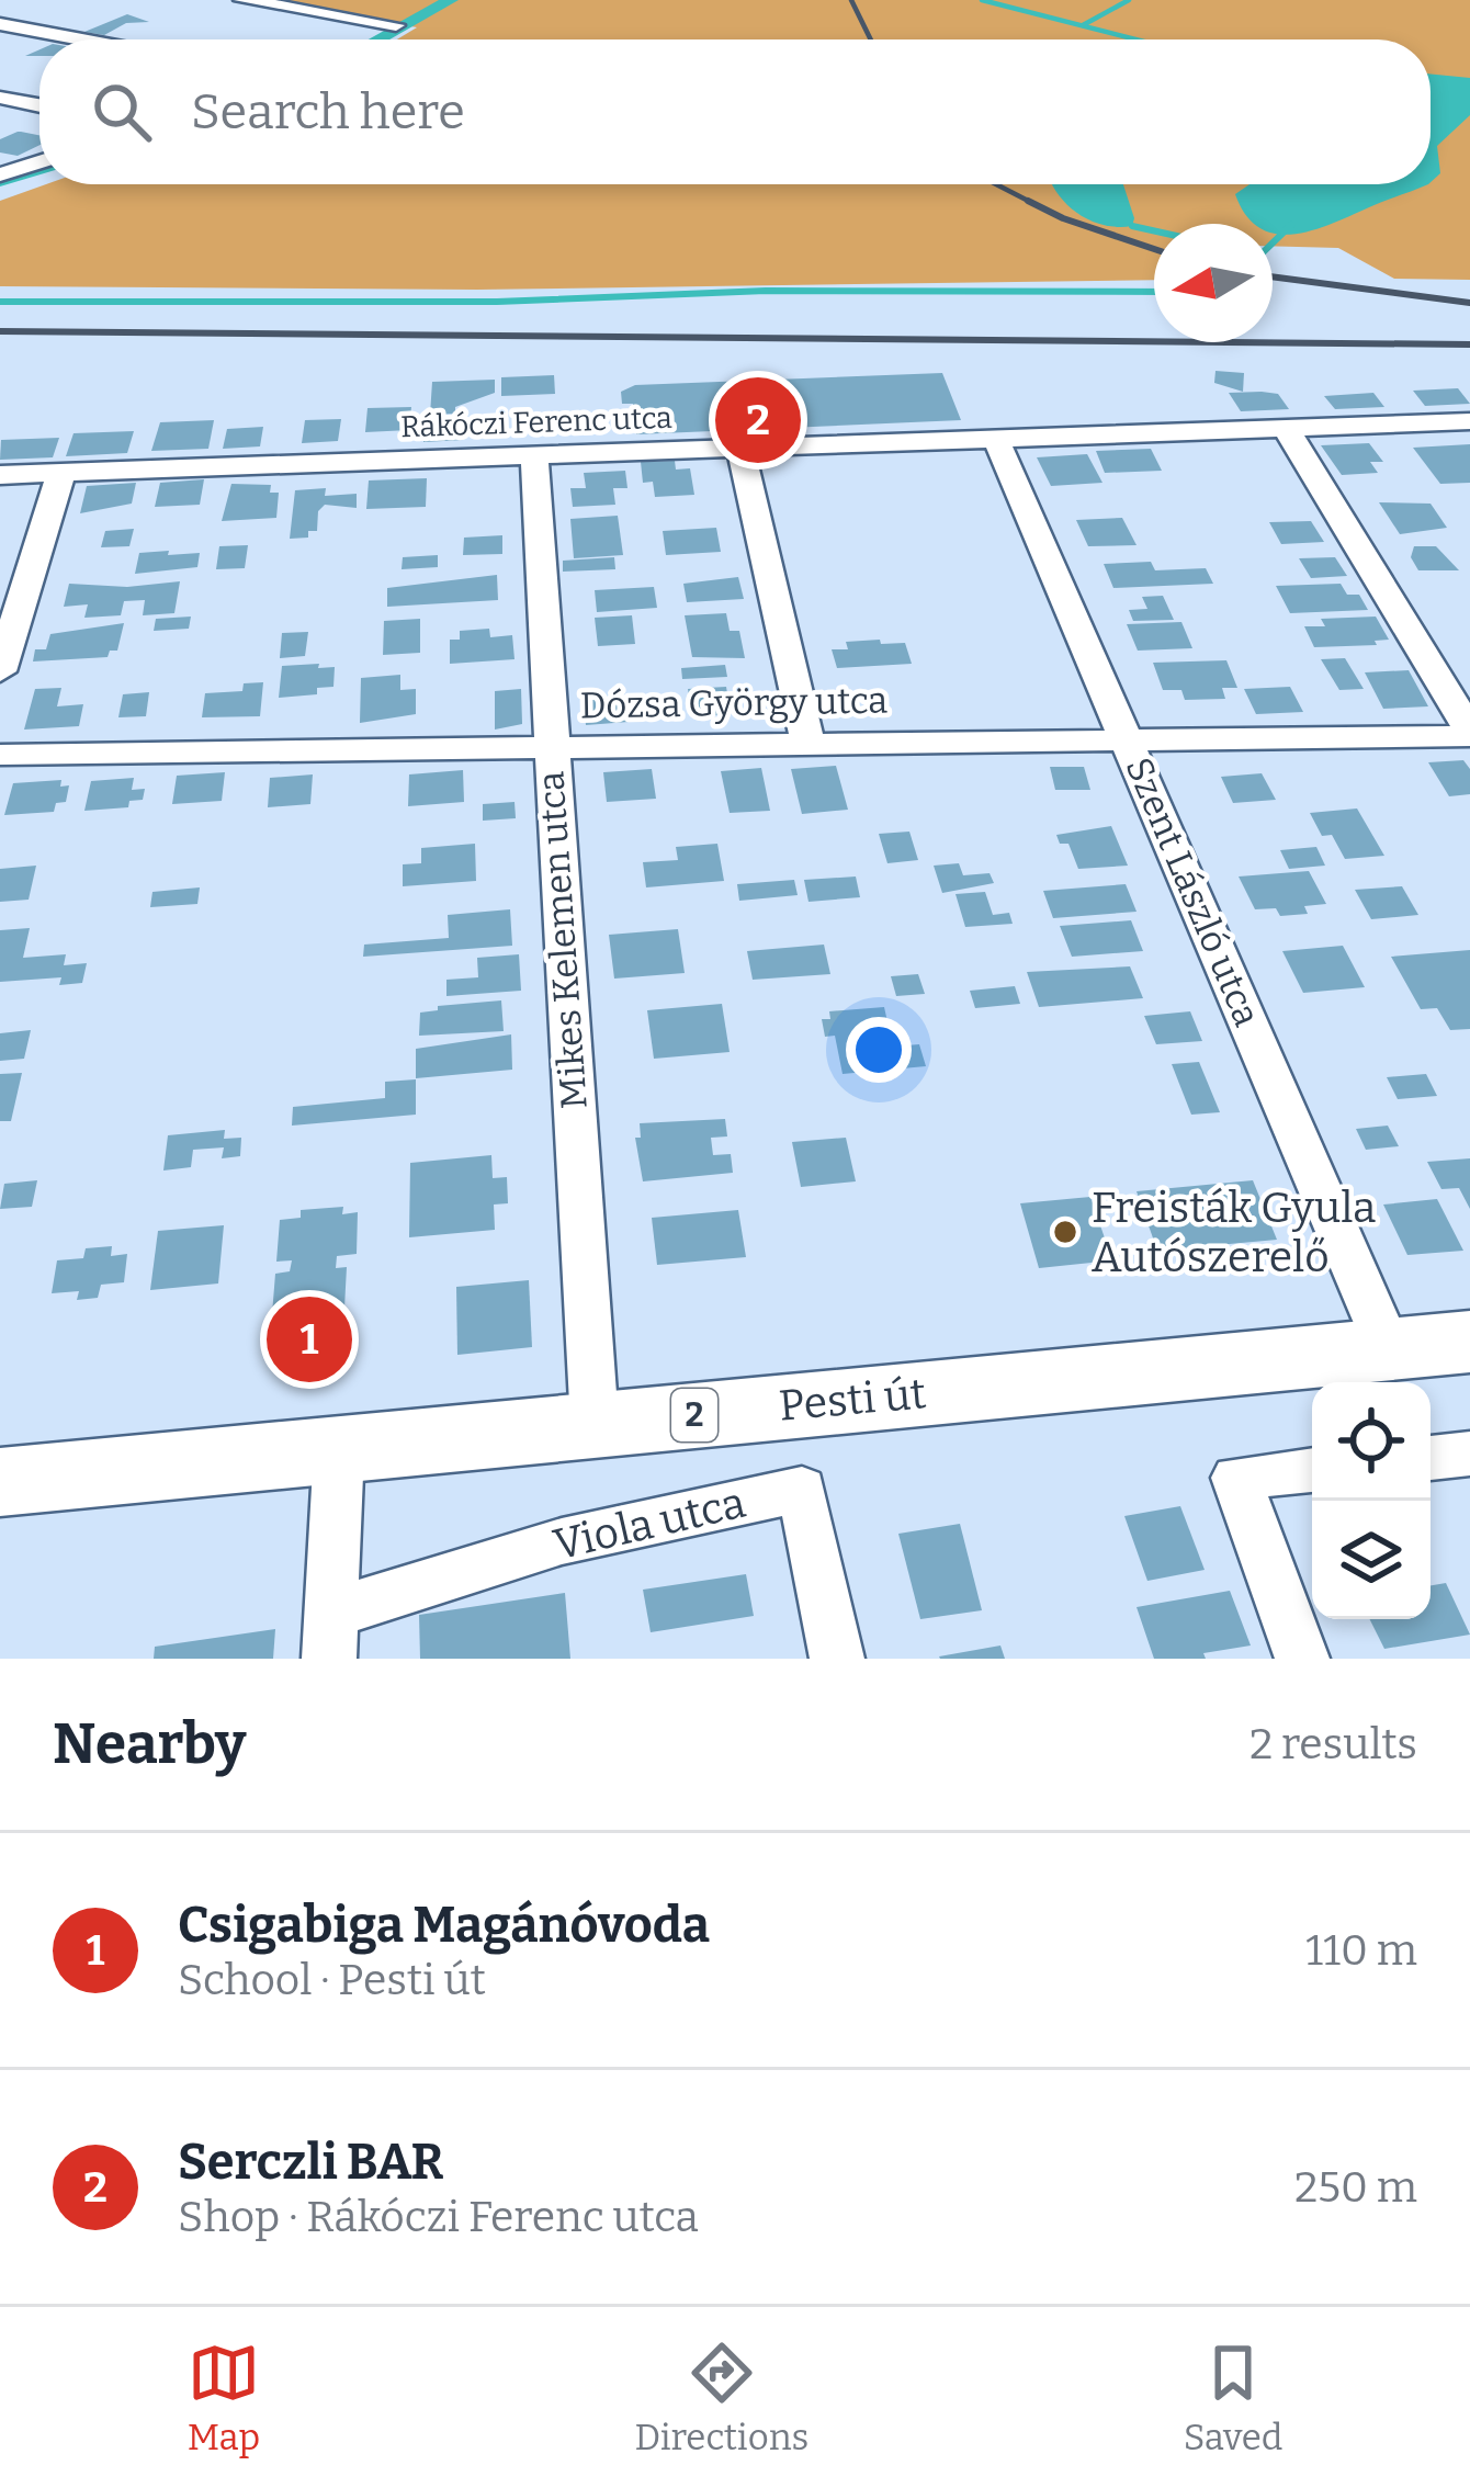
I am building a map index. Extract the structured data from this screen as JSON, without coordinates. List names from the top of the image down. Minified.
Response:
{"streets":{"main road":["Pesti út","2"],"street":["Rákóczi Ferenc utca","Dózsa György utca","Szent László utca","Mikes Kelemen utca","Viola utca"]},"crossings":[["Rákóczi Ferenc utca","Szent László utca"],["Rákóczi Ferenc utca","Mikes Kelemen utca"],["Dózsa György utca","Szent László utca"],["Dózsa György utca","Mikes Kelemen utca"],["Szent László utca","Pesti út"],["Mikes Kelemen utca","Pesti út"]],"places":["Freisták Gyula Autószerelő"],"north":"left","page":{"search":"Search here","pins":["2","1"],"heading":["Nearby","2 results"],"list":[{"mark":"1","name":"Csigabiga Magánóvoda","note":"School · Pesti út","value":"110 m"},{"mark":"2","name":"Serczli BAR","note":"Shop · Rákóczi Ferenc utca","value":"250 m"}],"nav":["Map","Directions","Saved"]}}
